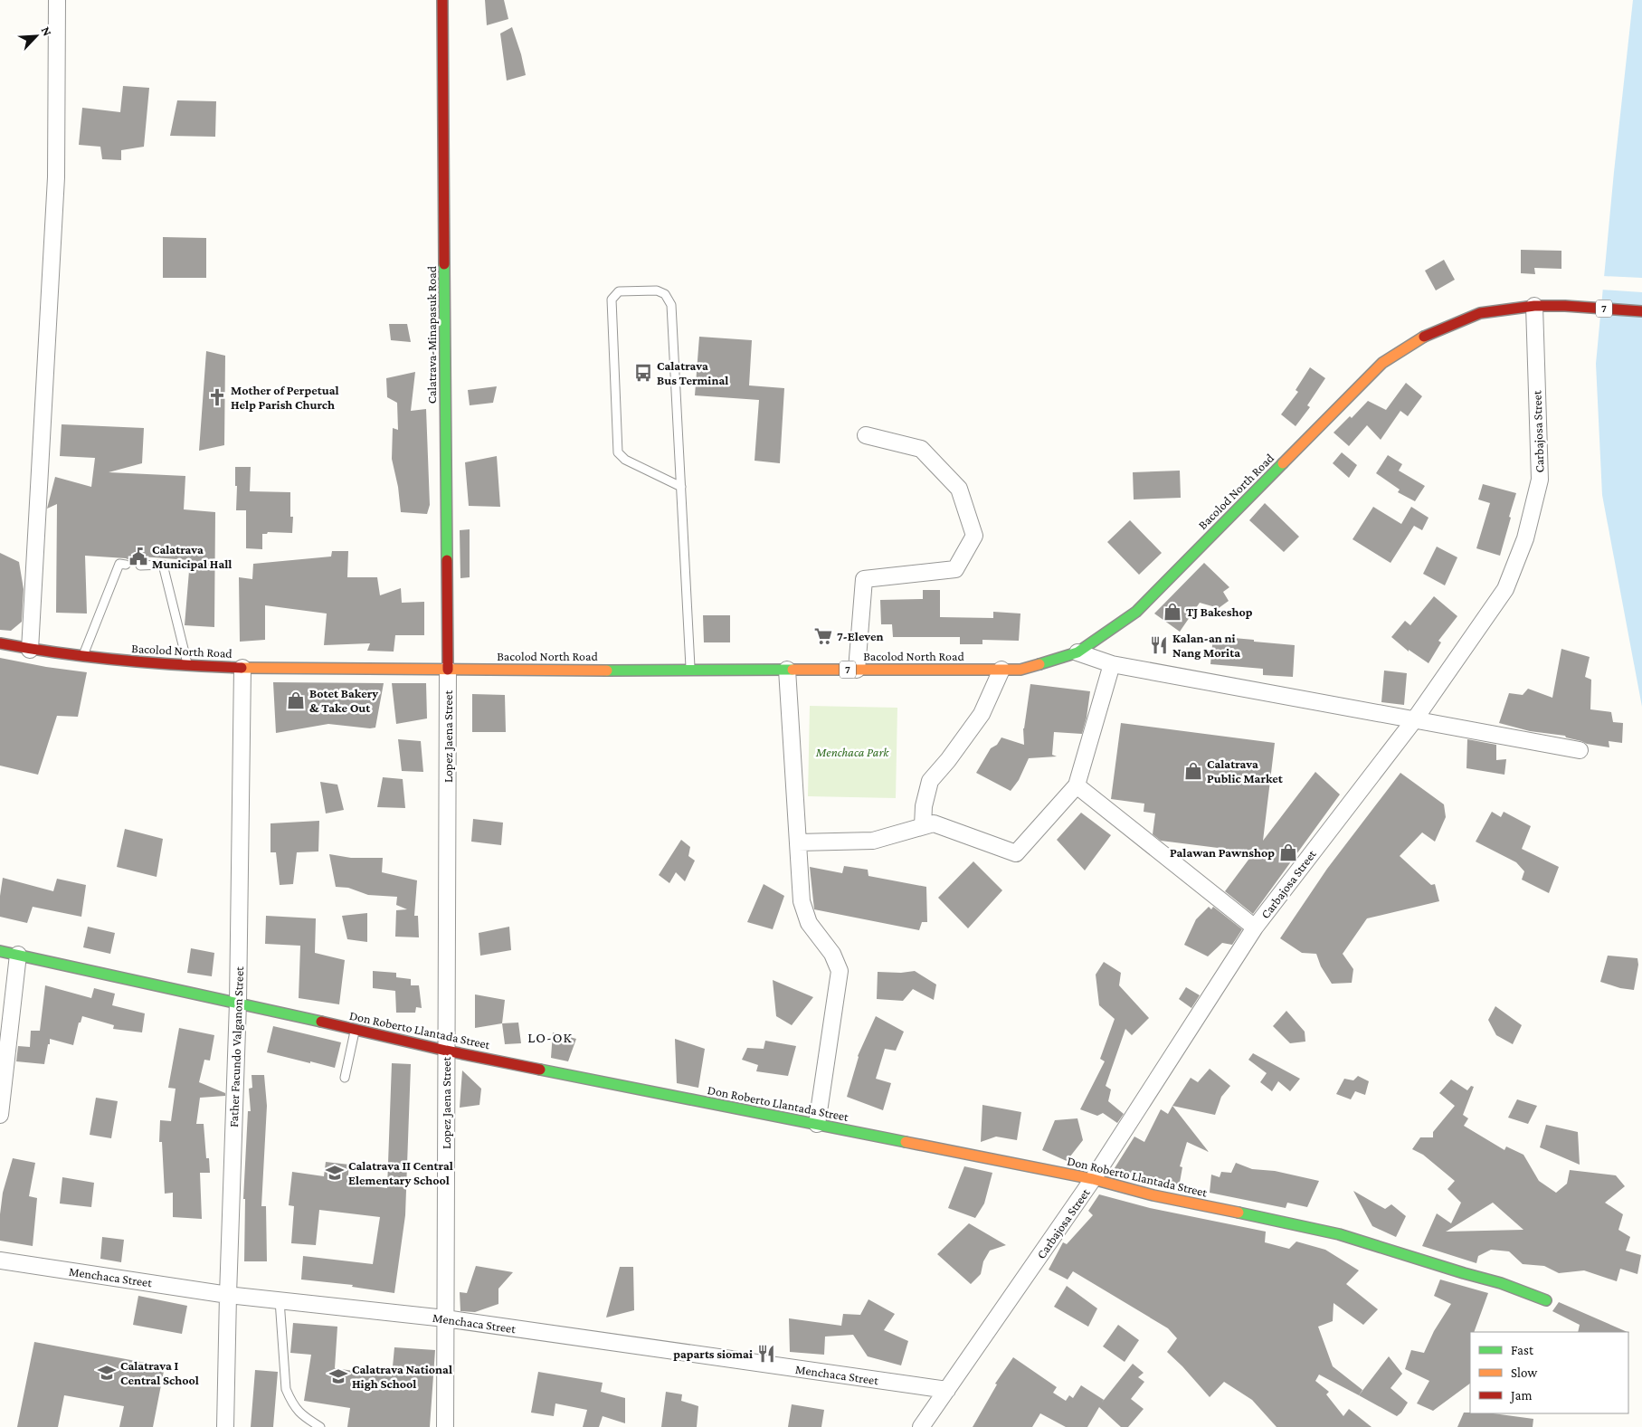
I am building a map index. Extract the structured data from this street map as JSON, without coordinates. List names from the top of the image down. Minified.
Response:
{"streets":{"main road":["7","Calatrava-Minapasuk Road","Bacolod North Road","Don Roberto Llantada Street"],"street":["Carbajosa Street","Lopez Jaena Street","Father Facundo Valganon Street","Menchaca Street"]},"crossings":[["Calatrava-Minapasuk Road","Bacolod North Road"],["Calatrava-Minapasuk Road","Lopez Jaena Street"],["Carbajosa Street","Bacolod North Road"],["Carbajosa Street","Don Roberto Llantada Street"],["Carbajosa Street","Menchaca Street"],["Bacolod North Road","Lopez Jaena Street"],["Bacolod North Road","Father Facundo Valganon Street"],["Lopez Jaena Street","Don Roberto Llantada Street"],["Lopez Jaena Street","Menchaca Street"],["Don Roberto Llantada Street","Father Facundo Valganon Street"],["Father Facundo Valganon Street","Menchaca Street"]],"districts":["LO-OK"],"parks":["Menchaca Park"],"places":{"bus stop":["Calatrava Bus Terminal"],"church":["Mother of Perpetual Help Parish Church"],"public building":["Calatrava Municipal Hall"],"shop":["TJ Bakeshop","Botet Bakery & Take Out","Calatrava Public Market","Palawan Pawnshop"],"supermarket":["7-Eleven"],"restaurant":["Kalan-an ni Nang Morita","paparts siomai"],"school or university":["Calatrava II Central Elementary School","Calatrava I Central School","Calatrava National High School"]},"legend":["Fast","Slow","Jam"],"north":"top right"}
